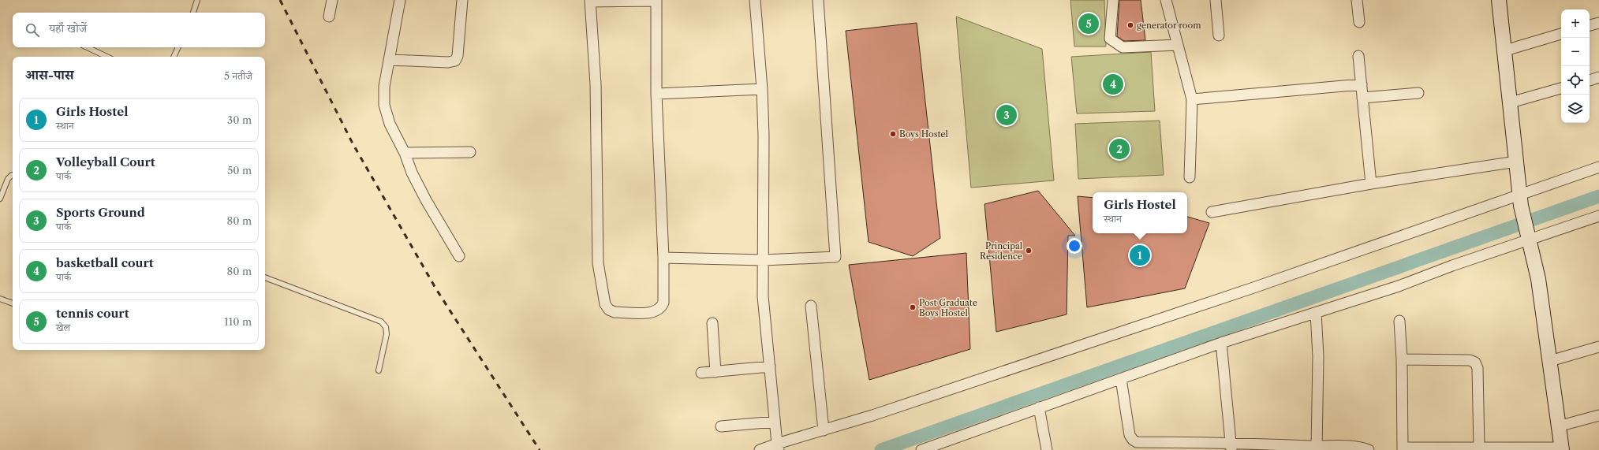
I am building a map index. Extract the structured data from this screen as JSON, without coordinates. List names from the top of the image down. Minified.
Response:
{"places":["generator room","Boys Hostel","Principal Residence","Post Graduate Boys Hostel"],"page":{"map_buttons":["+","−"],"pins":["5","4","3","2","1"],"search":"यहाँ खोजें","heading":["आस-पास","5 नतीजे"],"list":[{"mark":"1","name":"Girls Hostel","note":"स्थान","value":"30 m"},{"mark":"2","name":"Volleyball Court","note":"पार्क","value":"50 m"},{"mark":"3","name":"Sports Ground","note":"पार्क","value":"80 m"},{"mark":"4","name":"basketball court","note":"पार्क","value":"80 m"},{"mark":"5","name":"tennis court","note":"खेल","value":"110 m"}],"popup":["Girls Hostel","स्थान"]}}
